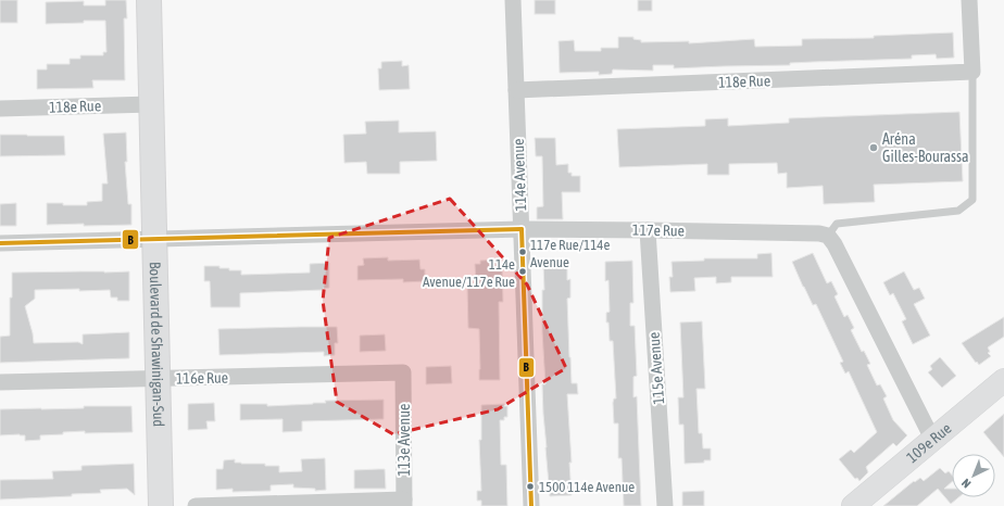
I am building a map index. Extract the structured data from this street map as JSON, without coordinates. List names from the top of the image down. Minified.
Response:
{"streets":{"main road":["Boulevard de Shawinigan-Sud"],"street":["118e Rue","114e Avenue","117e Rue","115e Avenue","116e Rue","113e Avenue","109e Rue"]},"crossings":[["118e Rue","114e Avenue"],["118e Rue","Boulevard de Shawinigan-Sud"],["114e Avenue","117e Rue"],["117e Rue","Boulevard de Shawinigan-Sud"],["117e Rue","115e Avenue"],["Boulevard de Shawinigan-Sud","116e Rue"],["116e Rue","113e Avenue"]],"places":["Aréna Gilles-Bourassa","117e Rue/114e Avenue","114e Avenue/117e Rue","1500 114e Avenue"],"lines":["transit line B"],"north":"bottom left"}
